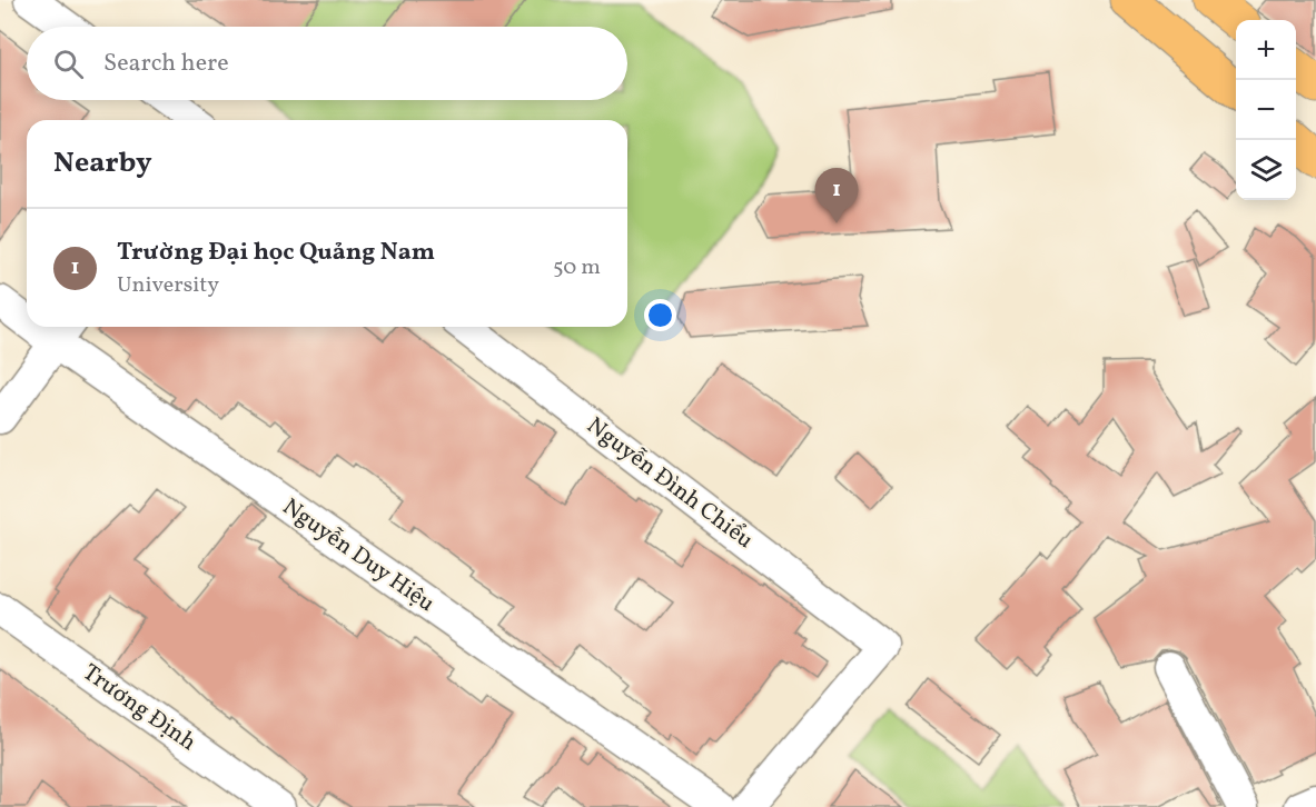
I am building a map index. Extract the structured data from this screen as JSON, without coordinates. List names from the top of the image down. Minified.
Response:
{"streets":{"street":["Nguyễn Đình Chiểu","Nguyễn Duy Hiệu","Trương Định"]},"page":{"map_buttons":["+","−"],"search":"Search here","heading":"Nearby","pins":"1","list":[{"mark":"1","name":"Trường Đại học Quảng Nam","note":"University","value":"50 m"}]}}
